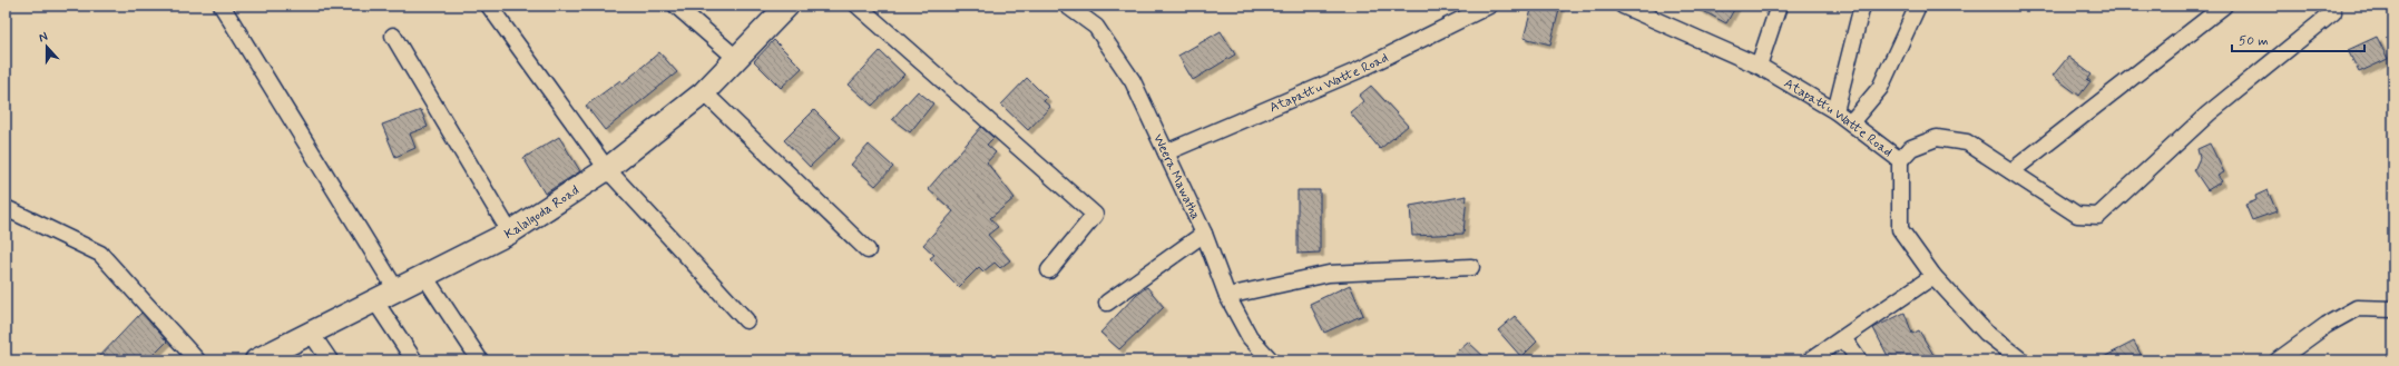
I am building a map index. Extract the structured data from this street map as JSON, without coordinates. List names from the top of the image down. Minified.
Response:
{"streets":{"street":["Atapattu Watte Road","Weera Mawatha","Kalalgoda Road"]},"crossings":[["Atapattu Watte Road","Weera Mawatha"]],"scale_bar":"50 m","north":"top"}
